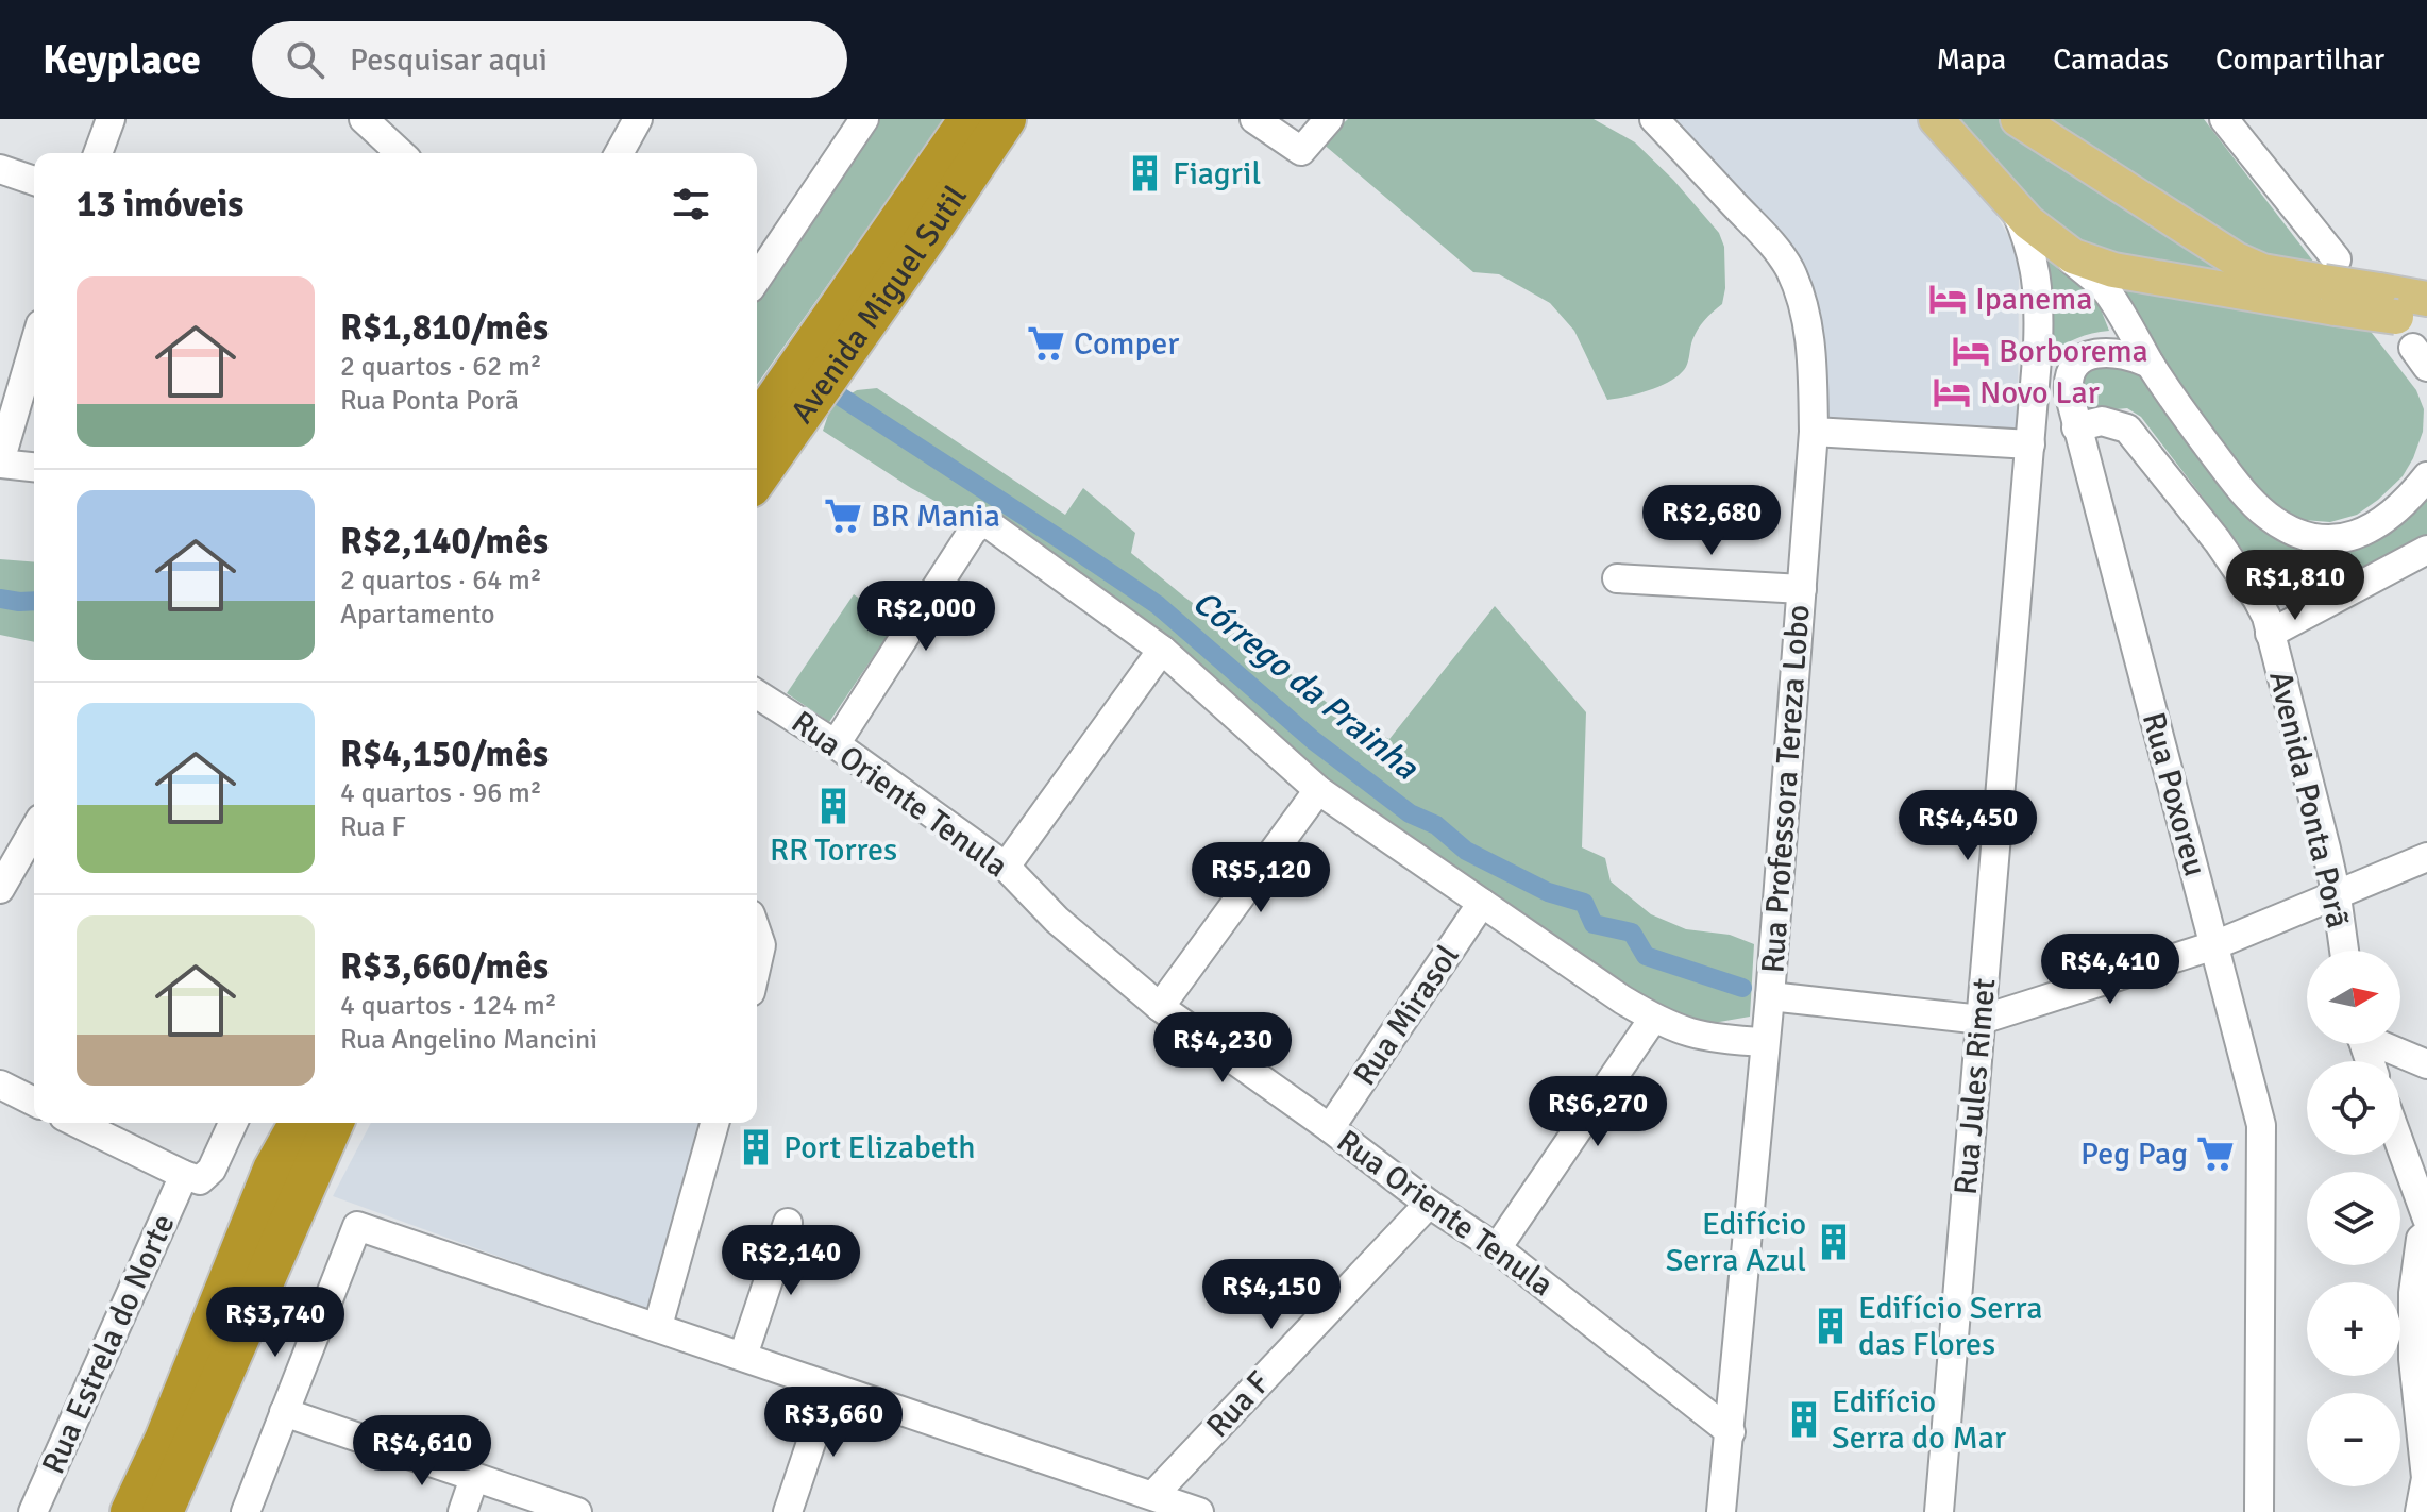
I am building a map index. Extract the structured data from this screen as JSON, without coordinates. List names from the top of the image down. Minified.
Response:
{"streets":{"highway":["Avenida Miguel Sutil"],"street":["Rua Professora Tereza Lobo","Rua Oriente Tenula","Rua Poxoreu","Avenida Ponta Porã","Rua Mirasol","Rua Jules Rimet","Rua Estrela do Norte","Rua F"]},"crossings":[["Rua Professora Tereza Lobo","Rua Oriente Tenula"],["Rua Oriente Tenula","Rua Mirasol"],["Rua Oriente Tenula","Rua F"],["Rua Poxoreu","Avenida Ponta Porã"]],"water":["Córrego da Prainha"],"places":{"building":["Fiagril","RR Torres","Port Elizabeth","Edifício Serra Azul","Edifício Serra das Flores","Edifício Serra do Mar"],"hotel":["Ipanema","Borborema","Novo Lar"],"supermarket":["Comper","BR Mania","Peg Pag"]},"north":"right","page":{"header":"Keyplace","search":"Pesquisar aqui","nav":["Mapa","Camadas","Compartilhar"],"heading":"13 imóveis","list":[{"name":"R$1,810/mês","note":"2 quartos · 62 m² · Rua Ponta Porã"},{"name":"R$2,140/mês","note":"2 quartos · 64 m² · Apartamento"},{"name":"R$4,150/mês","note":"4 quartos · 96 m² · Rua F"},{"name":"R$3,660/mês","note":"4 quartos · 124 m² · Rua Angelino Mancini"}],"price":["R$2,680","R$1,810","R$2,000","R$4,450","R$5,120","R$4,410","R$4,230","R$6,270","R$2,140","R$4,150","R$3,740","R$3,660","R$4,610"],"map_buttons":["+","−"]}}
